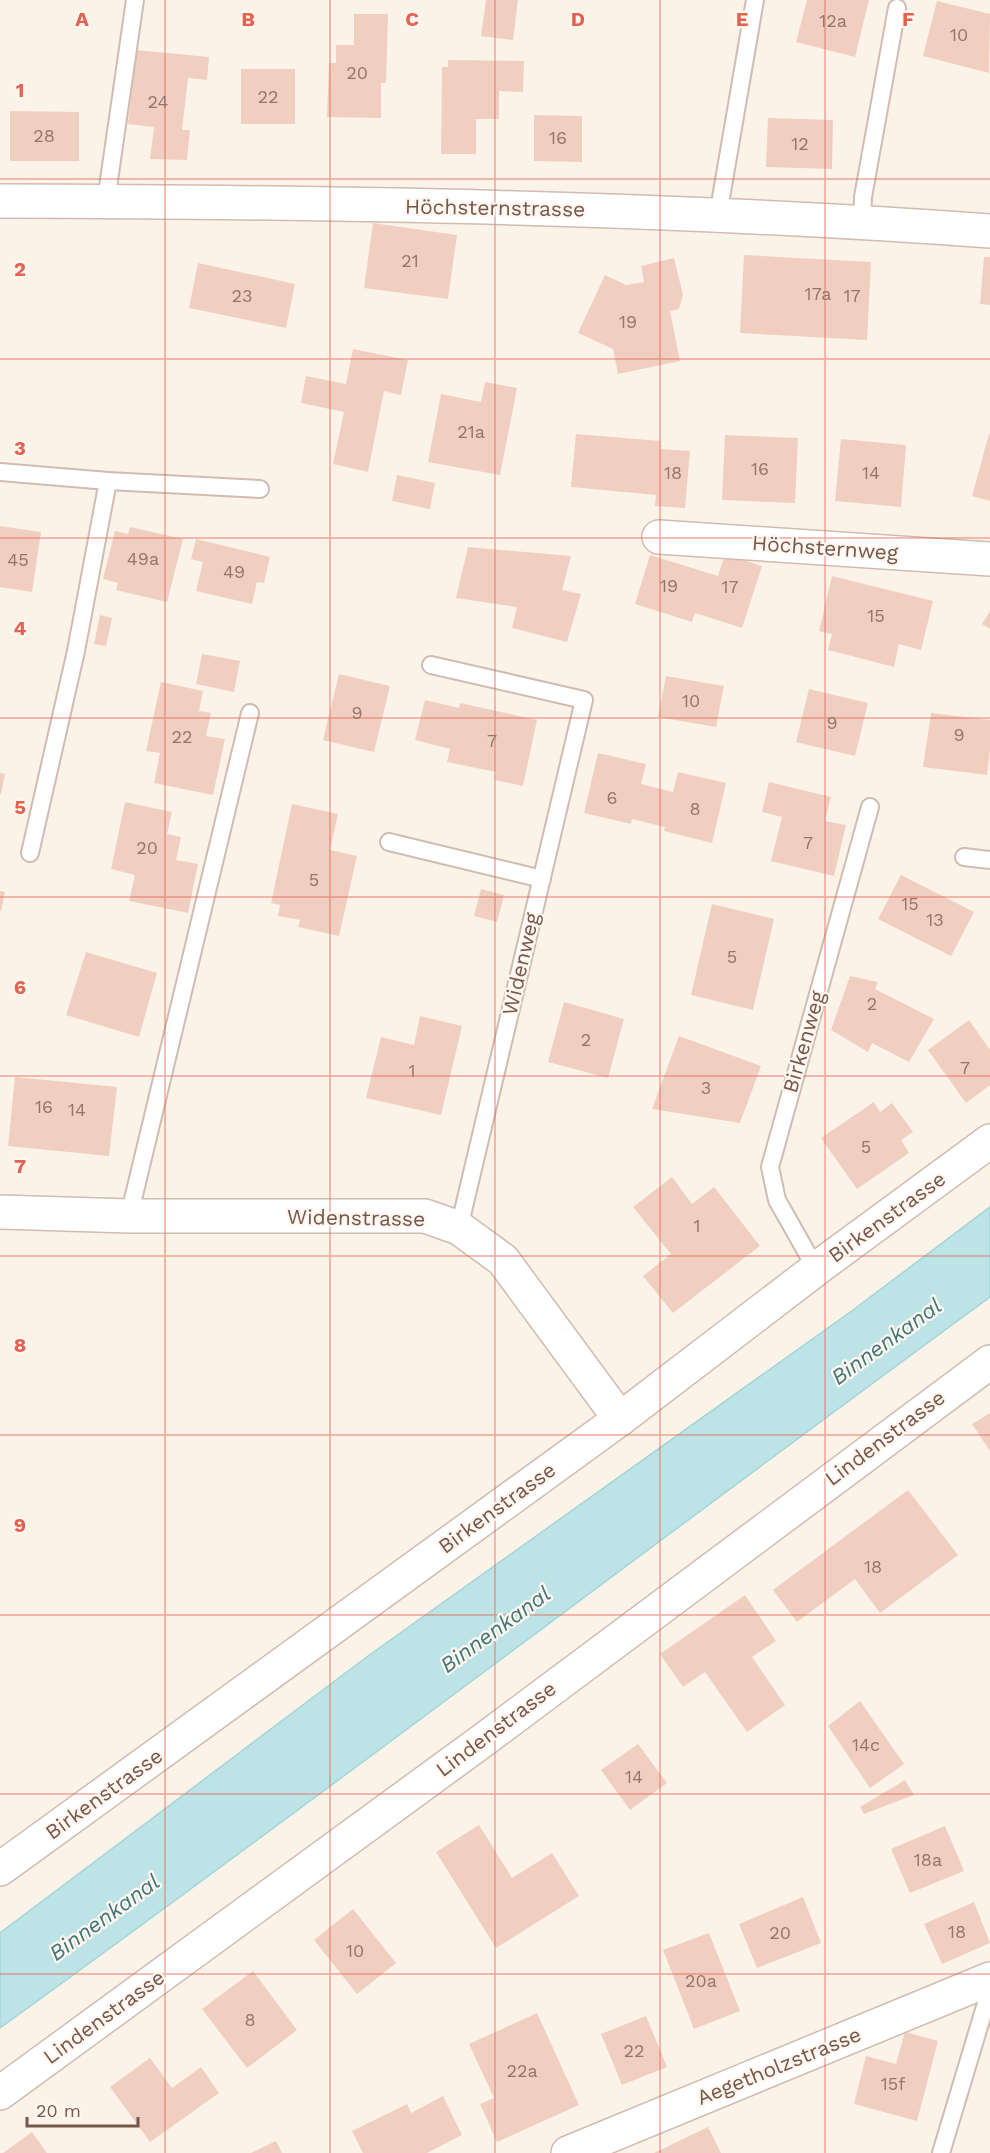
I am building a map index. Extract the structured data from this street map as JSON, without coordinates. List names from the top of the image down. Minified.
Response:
{"streets":{"street":["Höchsternstrasse","Höchsternweg","Birkenstrasse","Widenstrasse","Lindenstrasse","Aegetholzstrasse"],"lane":["Widenweg","Birkenweg"]},"crossings":[["Widenweg","Widenstrasse"],["Birkenweg","Birkenstrasse"],["Birkenstrasse","Widenstrasse"]],"water":["Binnenkanal"],"house_numbers":["12a","10","20","22","24","28","16","12","21","17a","23","17","19","21a","16","18","14","49a","45","49","19","17","15","10","9","9","9","22","7","6","8","7","20","5","15","13","5","2","2","7","1","3","16","14","5","1","18","14c","14","18a","18","20","10","20a","8","22","22a","15f"],"scale_bar":"20 m","grid":{"columns":["A","B","C","D","E","F"],"rows":["1","2","3","4","5","6","7","8","9"]}}
